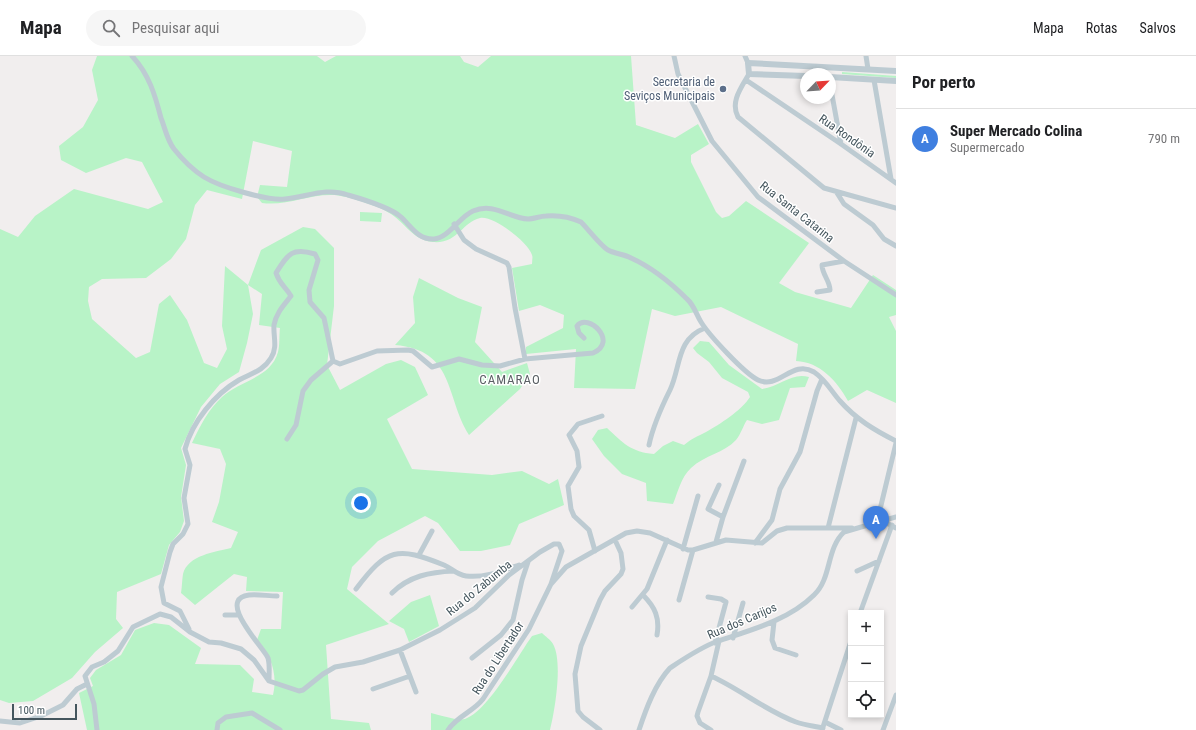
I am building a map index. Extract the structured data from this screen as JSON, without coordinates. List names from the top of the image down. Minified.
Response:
{"streets":{"street":["Rua Rondônia","Rua Santa Catarina","Rua do Zabumba","Rua dos Carijos","Rua do Libertador"]},"crossings":[["Rua do Zabumba","Rua do Libertador"]],"districts":["CAMARAO"],"places":["Secretaria de Seviços Municipais"],"scale_bar":"100 m","north":"top right","page":{"header":"Mapa","search":"Pesquisar aqui","nav":["Mapa","Rotas","Salvos"],"heading":"Por perto","list":[{"mark":"A","name":"Super Mercado Colina","note":"Supermercado","value":"790 m"}],"pins":"A","map_buttons":["+","−"],"scale":"100 m"}}
